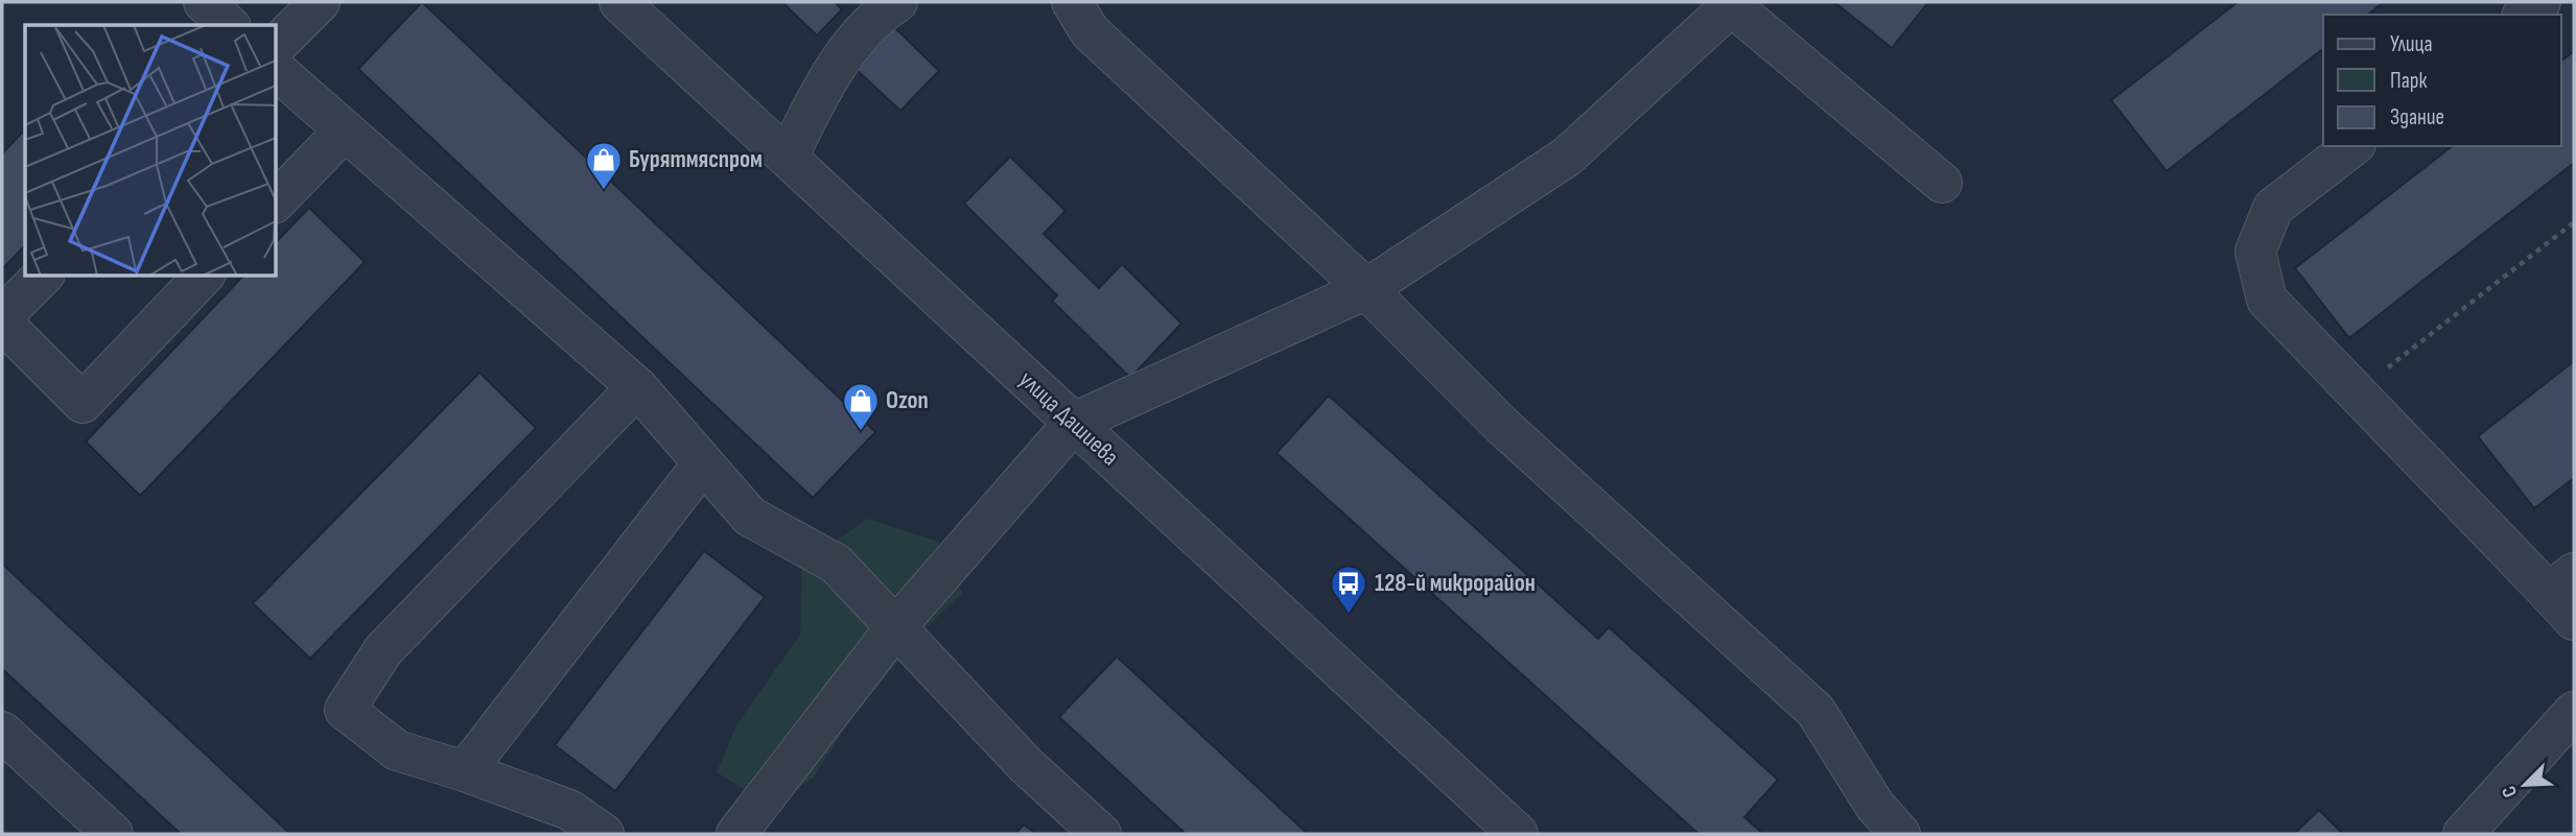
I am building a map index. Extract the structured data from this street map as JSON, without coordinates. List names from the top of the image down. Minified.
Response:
{"streets":{"street":["улица Дашиева"]},"places":{"shop":["Бурятмяспром","Ozon"],"bus stop":["128-й микрорайон"]},"legend":["Улица","Парк","Здание"],"north":"bottom left"}
